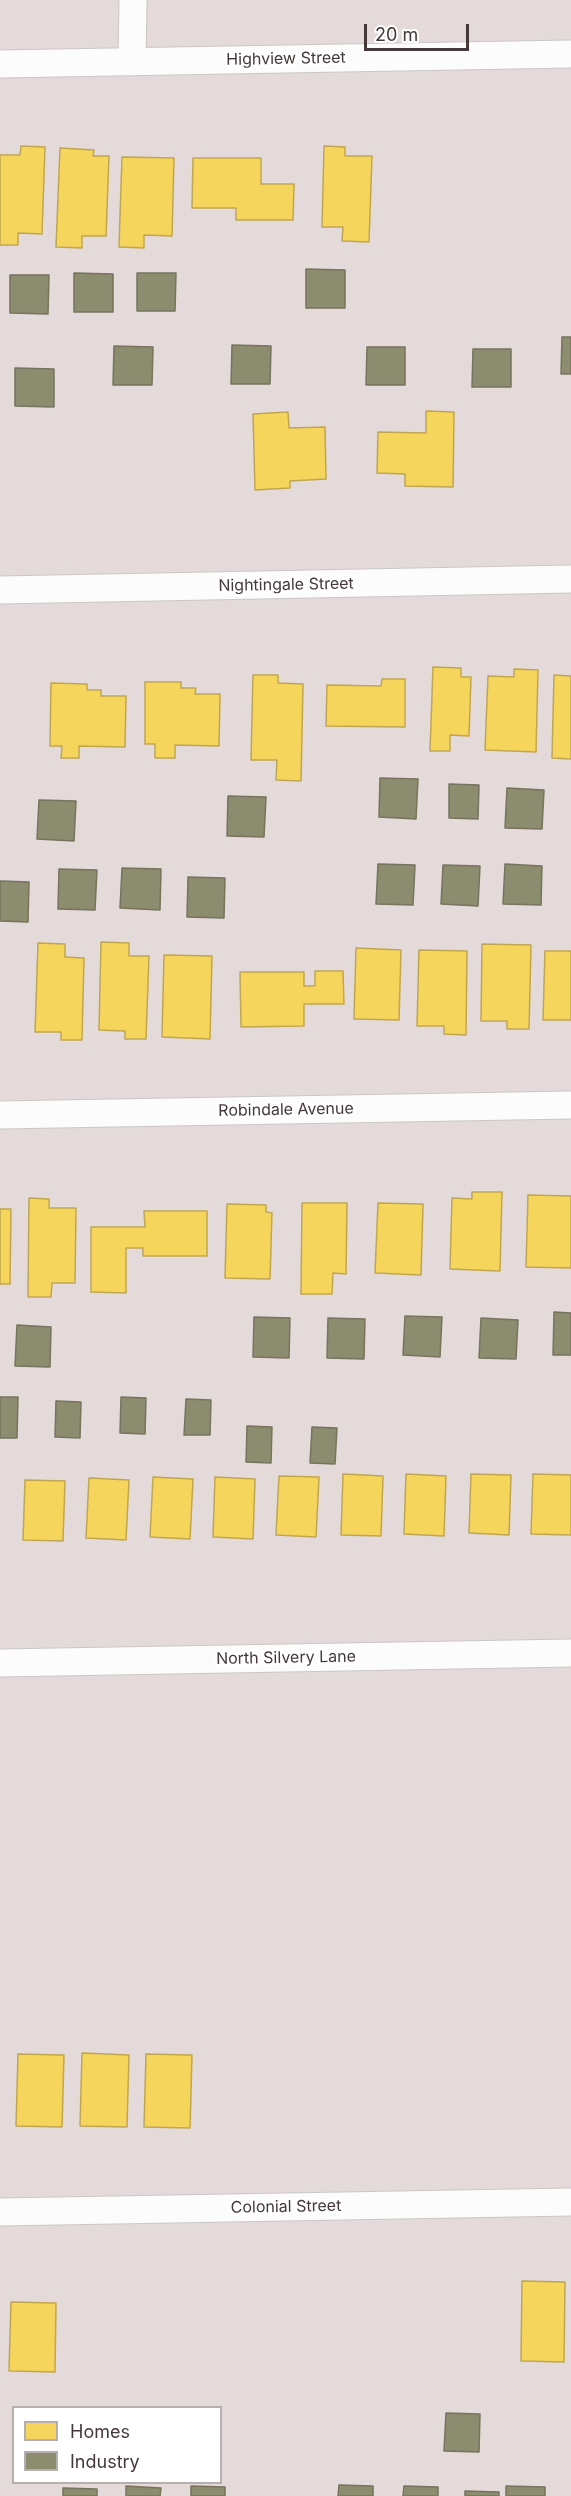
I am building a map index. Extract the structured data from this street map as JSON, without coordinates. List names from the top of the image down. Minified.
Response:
{"streets":{"street":["Highview Street","Nightingale Street","Robindale Avenue","North Silvery Lane","Colonial Street"]},"legend":["Homes","Industry"],"scale_bar":"20 m"}
